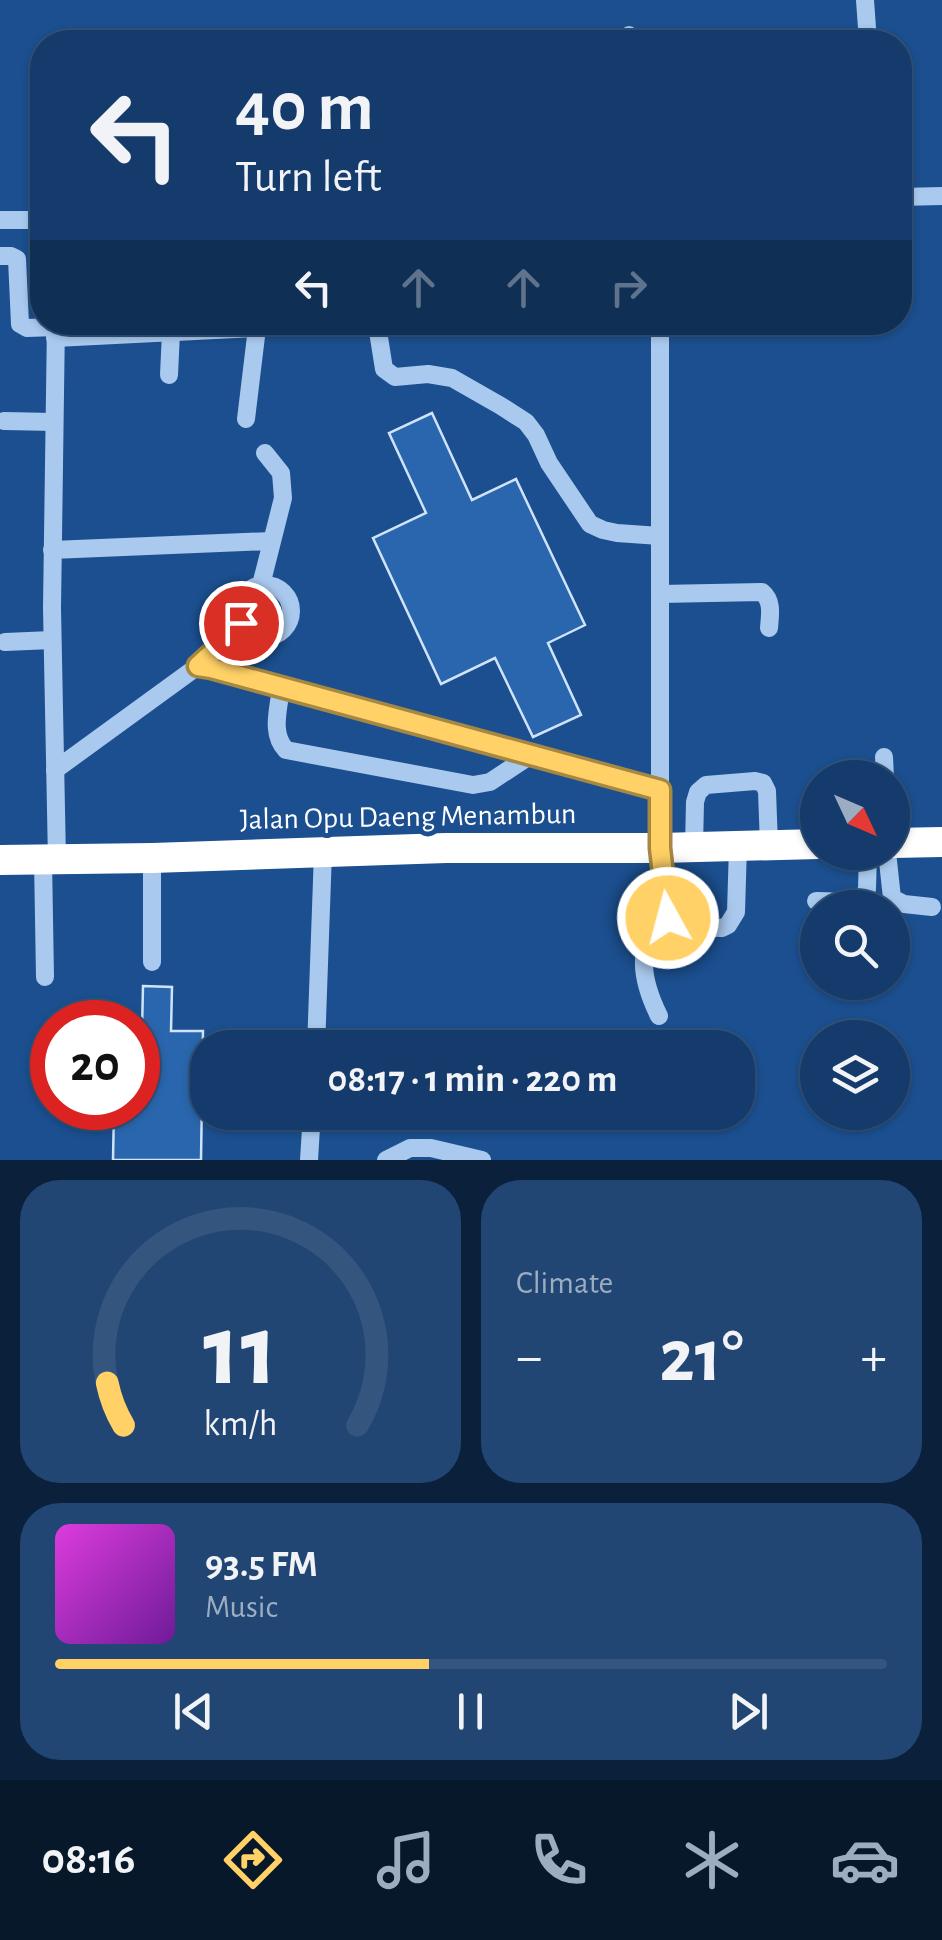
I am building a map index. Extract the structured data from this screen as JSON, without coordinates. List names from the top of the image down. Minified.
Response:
{"streets":{"highway":["Jalan Opu Daeng Menambun"]},"north":"bottom right","page":{"turn":["40 m","Turn left"],"limit":"20","trip":"08:17 · 1 min · 220 m","tile":"Climate","heat":["−","21°","+"],"song":["93.5 FM","Music"],"tabs":"08:16","gauge":["11","km/h"]}}
